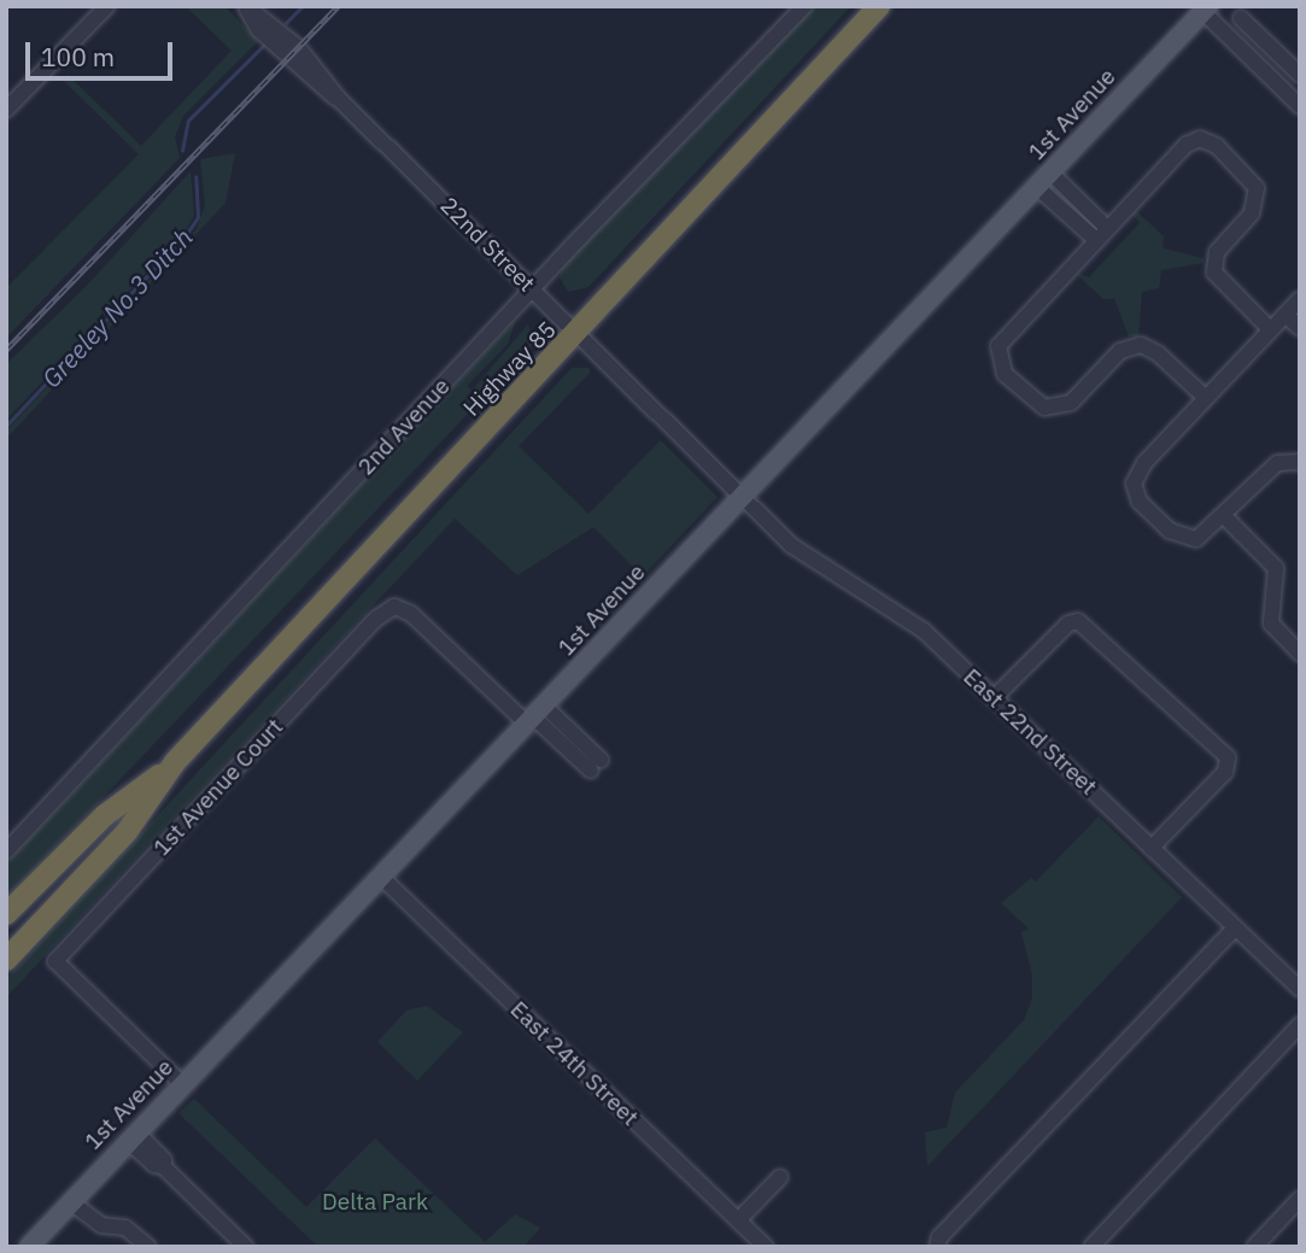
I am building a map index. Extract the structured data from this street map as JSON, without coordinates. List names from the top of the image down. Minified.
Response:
{"streets":{"highway":["Highway 85"],"main road":["1st Avenue"],"street":["22nd Street","2nd Avenue","East 22nd Street","1st Avenue Court","East 24th Street"]},"crossings":[["1st Avenue","22nd Street"],["1st Avenue","East 22nd Street"],["1st Avenue","1st Avenue Court"],["1st Avenue","East 24th Street"],["22nd Street","Highway 85"],["22nd Street","2nd Avenue"],["22nd Street","East 22nd Street"]],"water":["Greeley No.3 Ditch"],"parks":["Delta Park"],"scale_bar":"100 m"}
